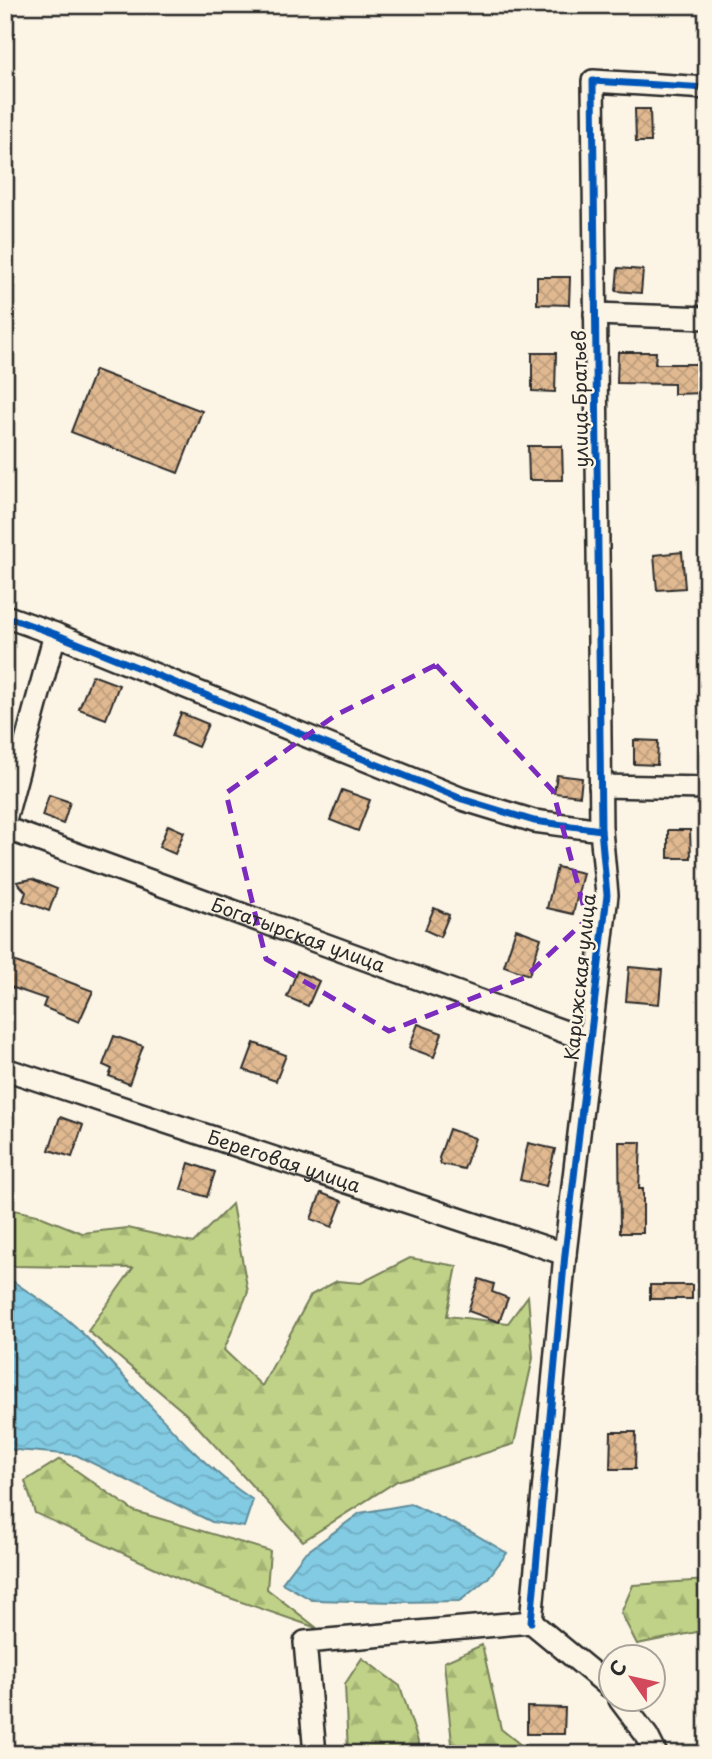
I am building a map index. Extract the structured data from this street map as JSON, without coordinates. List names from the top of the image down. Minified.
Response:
{"streets":{"street":["улица Братьев","Богатырская улица","Карижская улица","Береговая улица"]},"crossings":[["улица Братьев","Карижская улица"],["Богатырская улица","Карижская улица"],["Карижская улица","Береговая улица"]],"north":"top left"}
